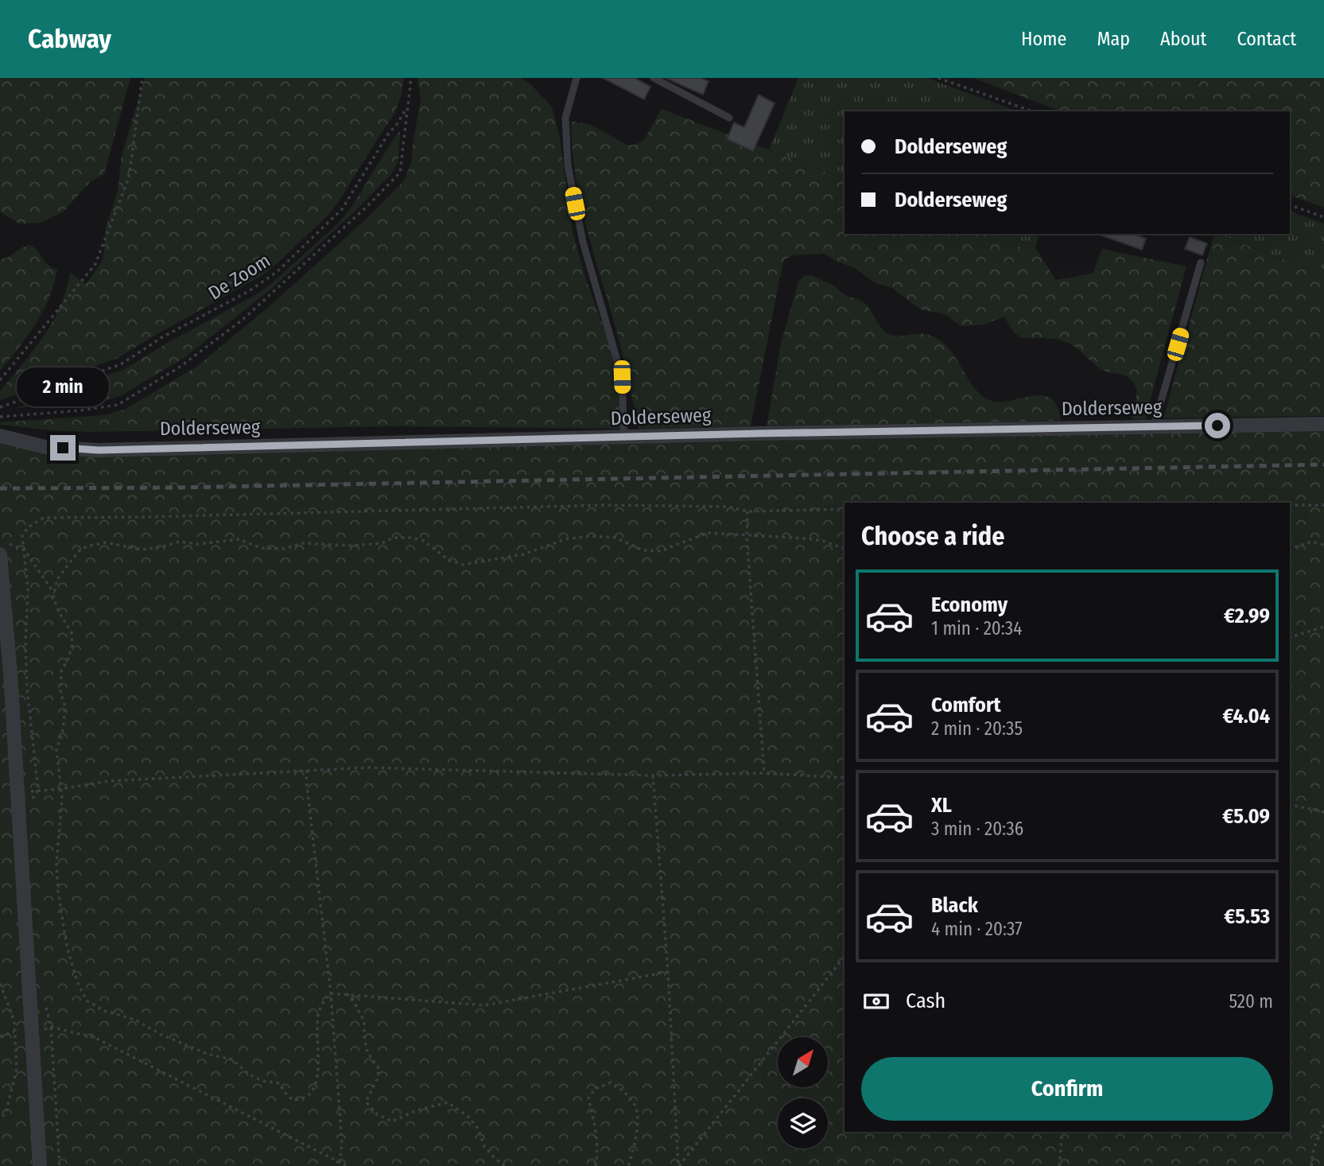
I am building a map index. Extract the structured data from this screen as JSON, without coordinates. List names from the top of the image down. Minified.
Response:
{"streets":{"street":["Dolderseweg"],"path":["De Zoom"]},"north":"top right","page":{"header":"Cabway","nav":["Home","Map","About","Contact"],"banner":["Dolderseweg","Dolderseweg"],"bubble":"2 min","heading":"Choose a ride","list":[{"name":"Economy","note":"1 min · 20:34","value":"€2.99"},{"name":"Comfort","note":"2 min · 20:35","value":"€4.04"},{"name":"XL","note":"3 min · 20:36","value":"€5.09"},{"name":"Black","note":"4 min · 20:37","value":"€5.53"}],"pay":["Cash","520 m"],"buttons":"Confirm"}}
